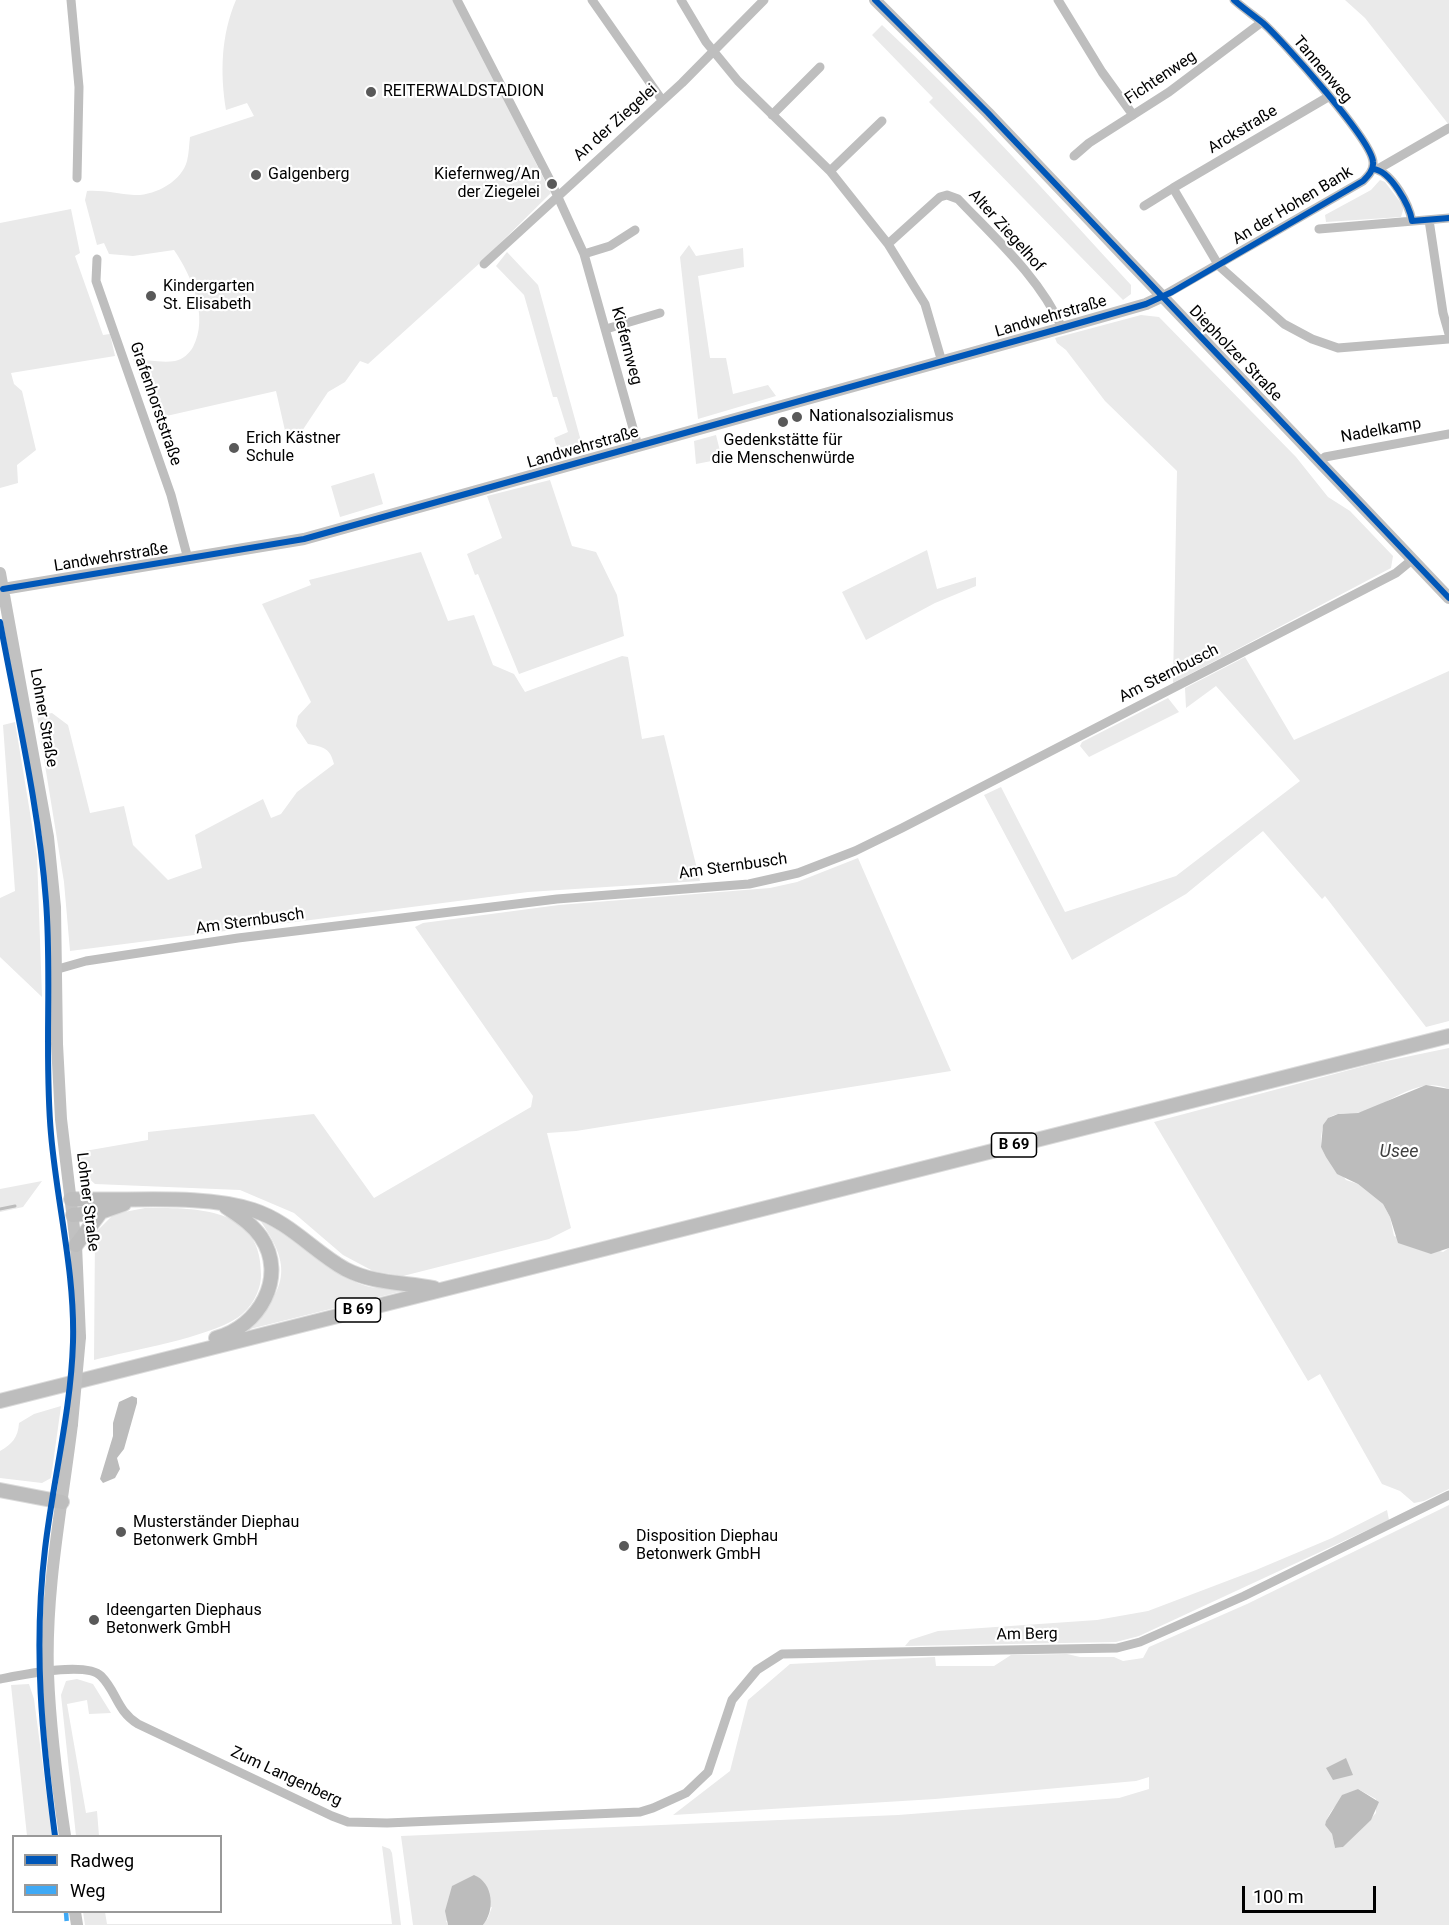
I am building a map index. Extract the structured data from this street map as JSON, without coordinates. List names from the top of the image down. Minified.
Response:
{"streets":{"main road":["Landwehrstraße","Diepholzer Straße","Lohner Straße","B 69"],"street":["Tannenweg","Fichtenweg","An der Ziegelei","Arckstraße","An der Hohen Bank","Alter Ziegelhof","Kiefernweg","Grafenhorststraße","Nadelkamp","Am Sternbusch","Am Berg","Zum Langenberg"]},"crossings":[["Tannenweg","Fichtenweg"],["Tannenweg","Arckstraße"],["Tannenweg","An der Hohen Bank"],["An der Ziegelei","Kiefernweg"],["An der Hohen Bank","Landwehrstraße"],["An der Hohen Bank","Diepholzer Straße"],["Alter Ziegelhof","Landwehrstraße"],["Landwehrstraße","Kiefernweg"],["Landwehrstraße","Diepholzer Straße"],["Landwehrstraße","Grafenhorststraße"],["Landwehrstraße","Lohner Straße"],["Diepholzer Straße","Nadelkamp"],["Diepholzer Straße","Am Sternbusch"],["Am Sternbusch","Lohner Straße"],["Lohner Straße","Zum Langenberg"],["Am Berg","Zum Langenberg"]],"water":["Usee"],"places":["REITERWALDSTADION","Galgenberg","Kiefernweg/An der Ziegelei","Kindergarten St. Elisabeth","Nationalsozialismus","Gedenkstätte für die Menschenwürde","Erich Kästner Schule","Musterständer Diephau Betonwerk GmbH","Disposition Diephau Betonwerk GmbH","Ideengarten Diephaus Betonwerk GmbH"],"legend":["Radweg","Weg"],"scale_bar":"100 m"}
